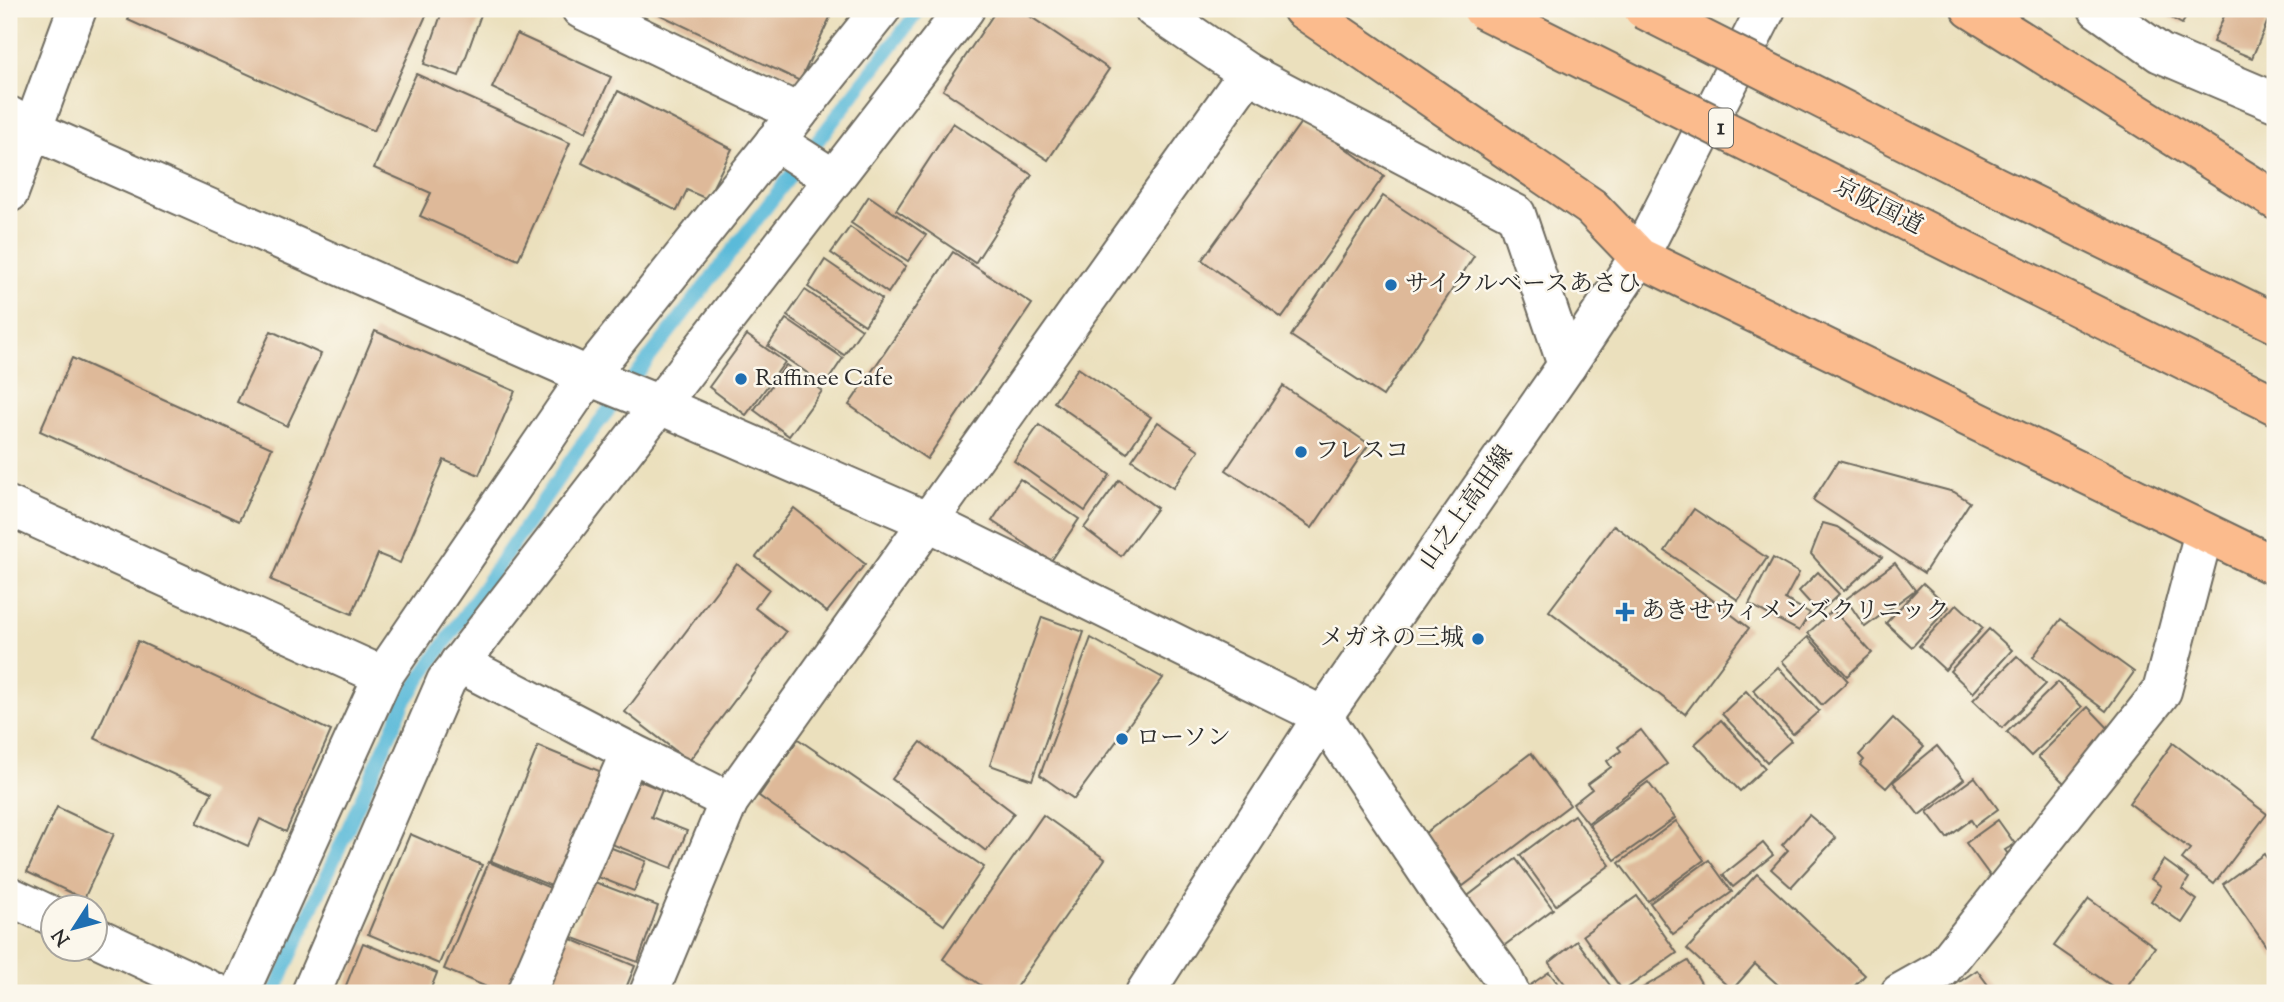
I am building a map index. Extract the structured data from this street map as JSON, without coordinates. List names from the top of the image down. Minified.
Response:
{"streets":{"highway":["1","京阪国道"],"street":["山之上高田線"]},"places":{"other":["サイクルベースあさひ","Raffinee Cafe","フレスコ","メガネの三城","ローソン"],"health":["あきせウィメンズクリニック"]},"north":"bottom left"}
